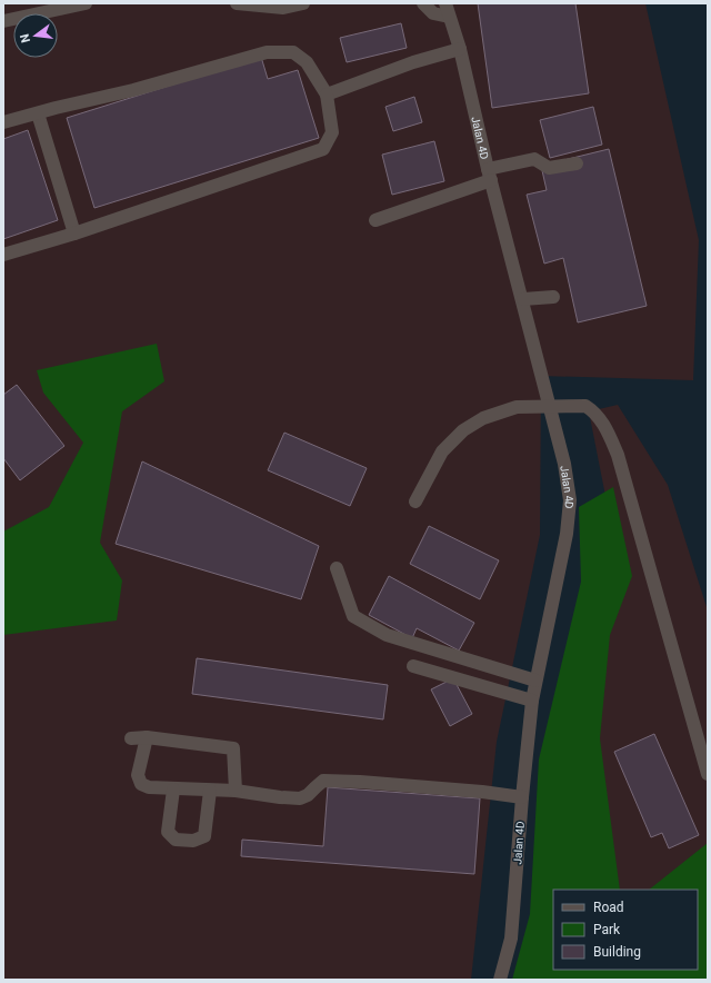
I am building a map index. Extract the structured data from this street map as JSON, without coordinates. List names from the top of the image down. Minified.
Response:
{"streets":{"street":["Jalan 4D"]},"legend":["Road","Park","Building"],"north":"left"}
